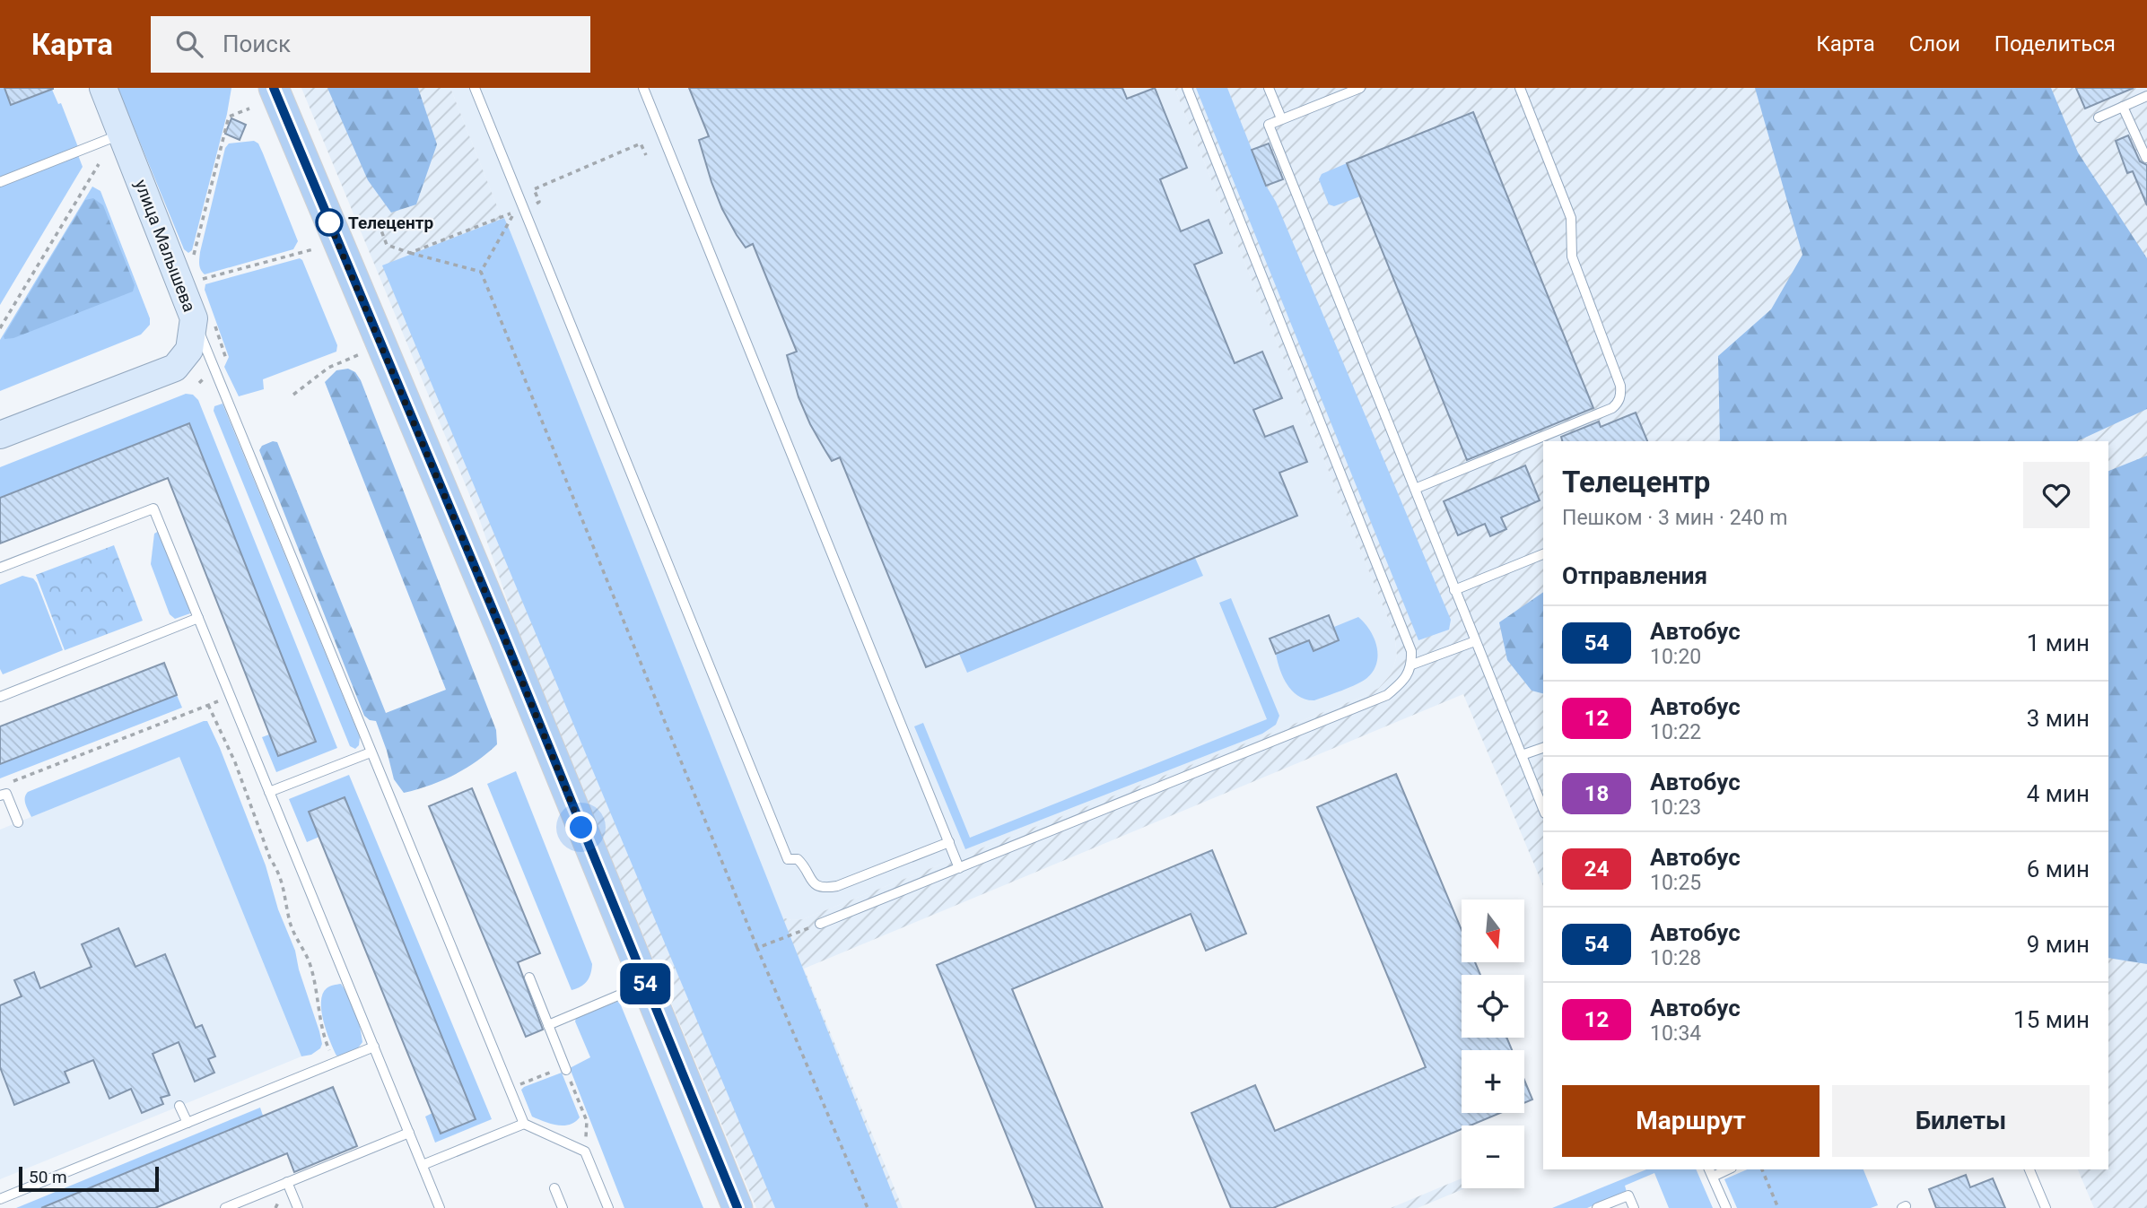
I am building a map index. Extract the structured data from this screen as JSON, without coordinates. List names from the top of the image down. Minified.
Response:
{"streets":{"street":["улица Малышева"]},"places":["Телецентр"],"lines":["bus line 54"],"scale_bar":"50 m","north":"bottom","page":{"header":"Карта","search":"Поиск","nav":["Карта","Слои","Поделиться"],"on_map":"54","heading":[["Телецентр","Пешком · 3 мин · 240 m"],"Отправления"],"list":[{"mark":"54","name":"Автобус","note":"10:20","value":"1 мин"},{"mark":"12","name":"Автобус","note":"10:22","value":"3 мин"},{"mark":"18","name":"Автобус","note":"10:23","value":"4 мин"},{"mark":"24","name":"Автобус","note":"10:25","value":"6 мин"},{"mark":"54","name":"Автобус","note":"10:28","value":"9 мин"},{"mark":"12","name":"Автобус","note":"10:34","value":"15 мин"}],"map_buttons":["+","−"],"buttons":["Маршрут","Билеты"],"scale":"50 m"}}
